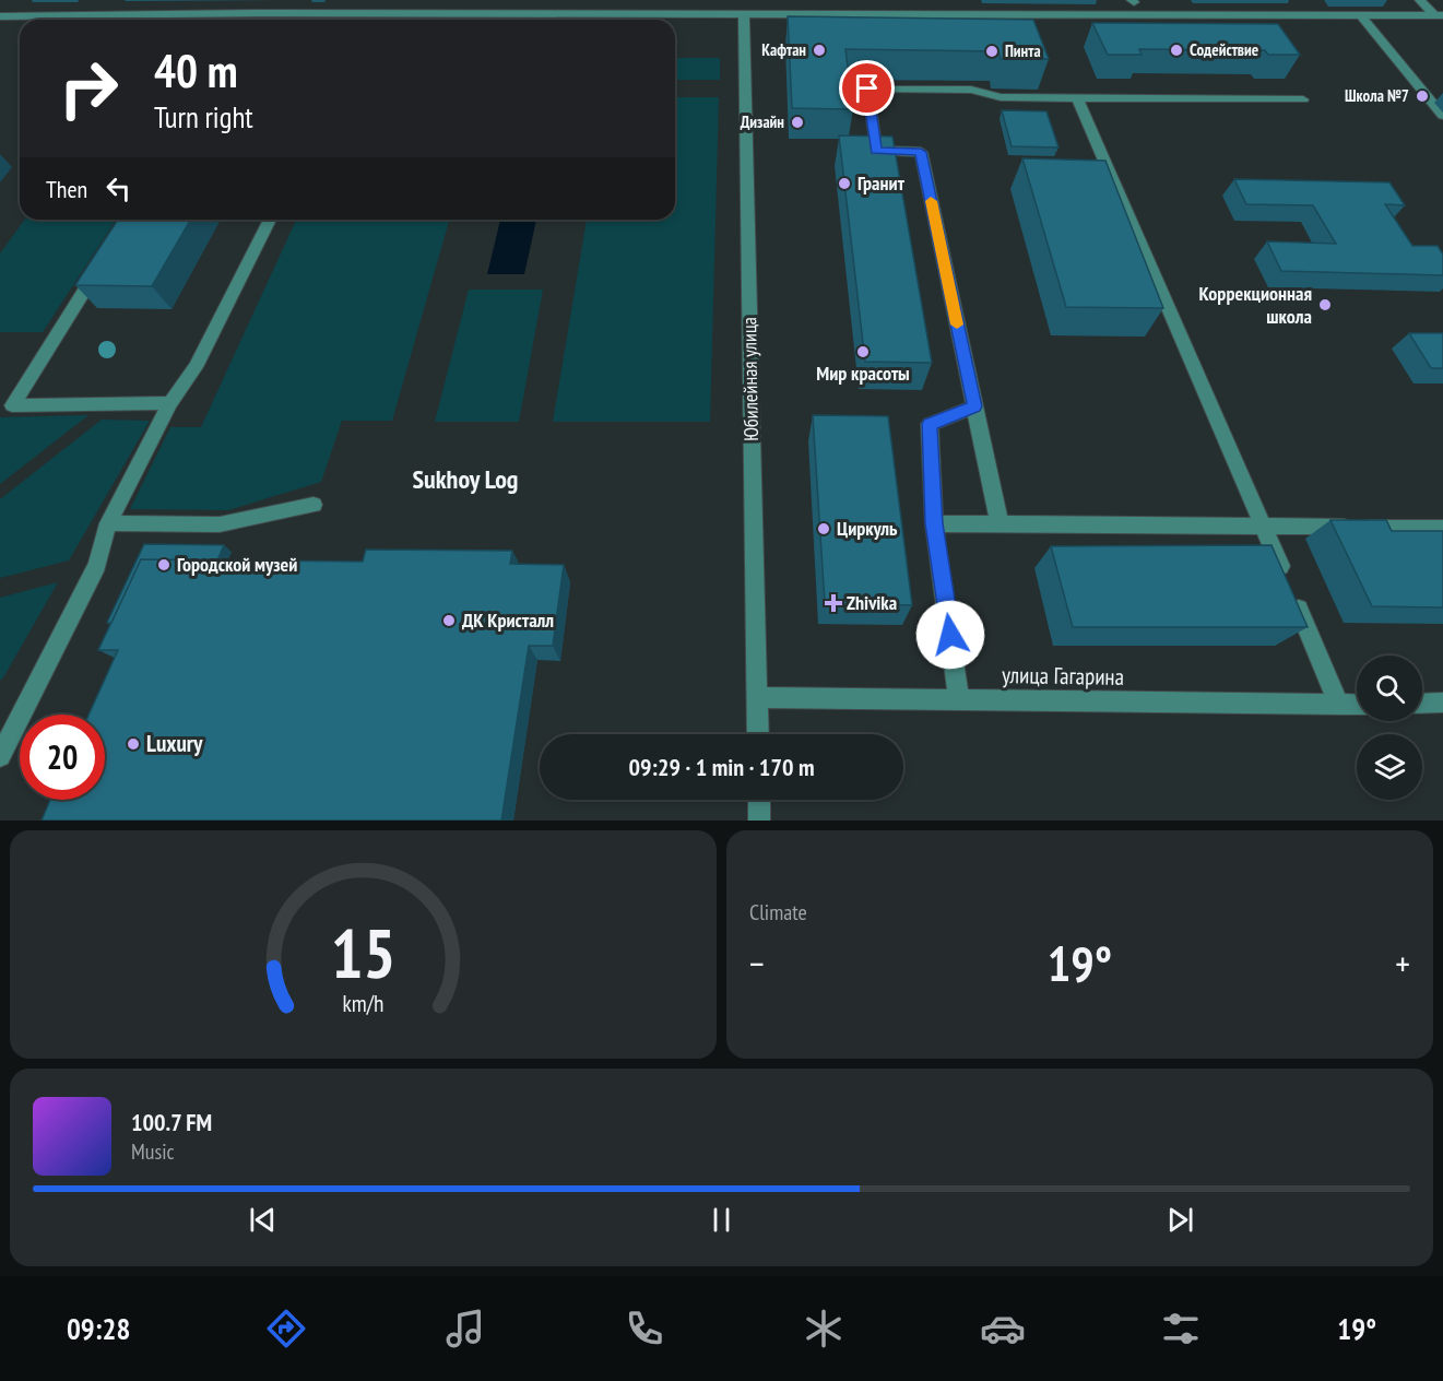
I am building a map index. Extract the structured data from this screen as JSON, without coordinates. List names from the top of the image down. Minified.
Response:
{"streets":{"street":["Юбилейная улица","улица Гагарина"]},"crossings":[["Юбилейная улица","улица Гагарина"]],"districts":["Sukhoy Log"],"places":{"other":["Кафтан","Содействие","Пинта","Школа №7","Дизайн","Гранит","Коррекционная школа","Мир красоты","Циркуль","Городской музей","ДК Кристалл","Luxury"],"health":["Zhivika"]},"page":{"turn":["40 m","Turn right"],"then":"Then","limit":"20","trip":"09:29 · 1 min · 170 m","tile":"Climate","heat":["−","19°","+"],"song":["100.7 FM","Music"],"tabs":["09:28","19°"],"gauge":["15","km/h"]}}
